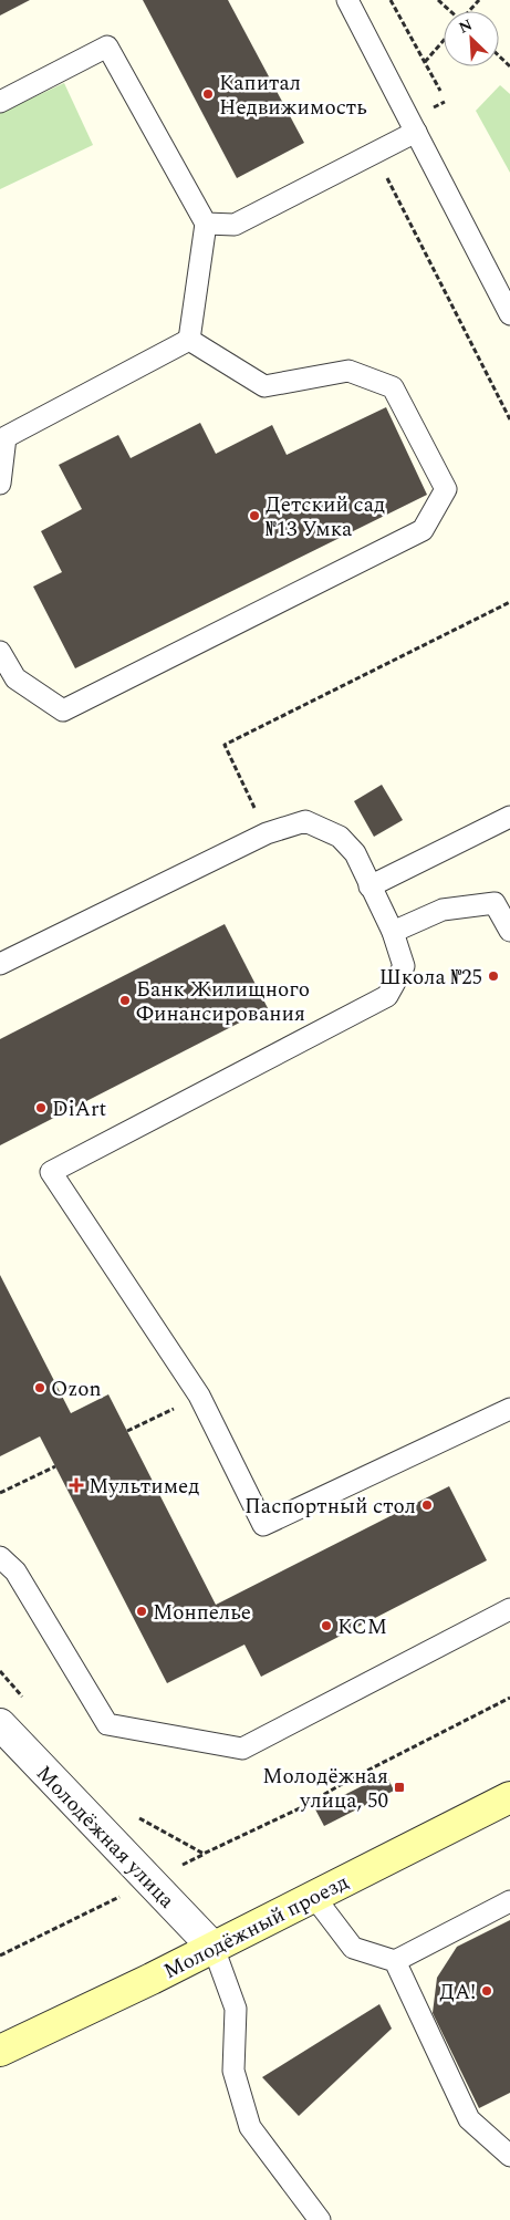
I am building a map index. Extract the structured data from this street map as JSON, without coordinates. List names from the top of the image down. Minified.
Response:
{"streets":{"main road":["Молодёжный проезд"],"street":["Молодёжная улица"]},"crossings":[["Молодёжная улица","Молодёжный проезд"]],"places":{"other":["Капитал Недвижимость","Детский сад №13 Умка","Школа №25","Банк Жилищного Финансирования","DiArt","Ozon","Паспортный стол","Монпелье","КСМ","ДА!"],"health":["Мультимед"],"transit":["Молодёжная улица, 50"]},"north":"top left"}
